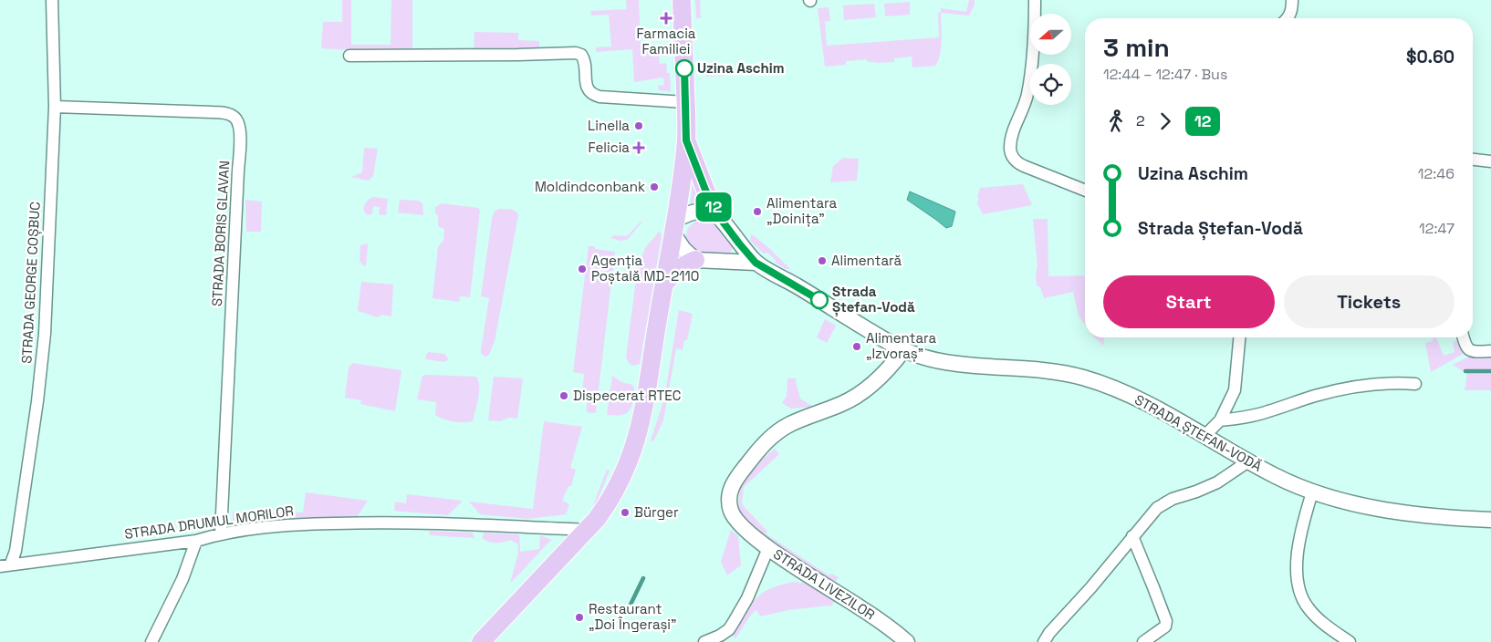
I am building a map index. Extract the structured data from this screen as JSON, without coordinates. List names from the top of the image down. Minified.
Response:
{"streets":{"street":["STRADA BORIS GLAVAN","STRADA GEORGE COȘBUC","STRADA ȘTEFAN-VODĂ","STRADA DRUMUL MORILOR","STRADA LIVEZILOR"]},"crossings":[["STRADA BORIS GLAVAN","STRADA GEORGE COȘBUC"],["STRADA BORIS GLAVAN","STRADA DRUMUL MORILOR"],["STRADA GEORGE COȘBUC","STRADA DRUMUL MORILOR"]],"places":{"health":["Farmacia Familiei","Felicia"],"other":["Uzina Aschim","Linella","Moldindconbank","Alimentara „Doinița”","Alimentară","Agenția Poștală MD-2110","Strada Ștefan-Vodă","Alimentara „Izvoraș”","Dispecerat RTEC","Bürger","Restaurant „Doi Îngerași”"]},"lines":["bus line 12"],"north":"left","page":{"on_map":"12","heading":["3 min","12:44 – 12:47 · Bus","$0.60"],"legs":["2","12"],"list":[{"name":"Uzina Aschim","value":"12:46"},{"name":"Strada Ștefan-Vodă","value":"12:47"}],"buttons":["Start","Tickets"]}}
